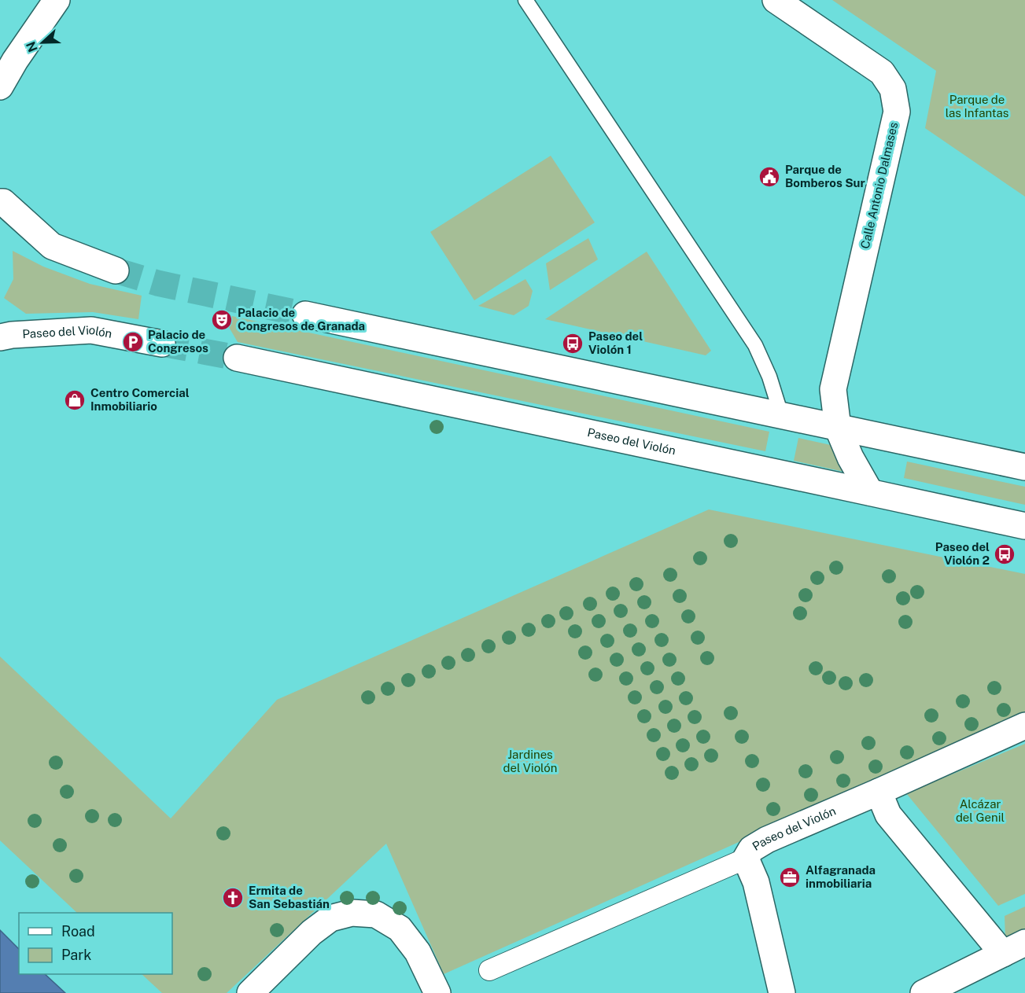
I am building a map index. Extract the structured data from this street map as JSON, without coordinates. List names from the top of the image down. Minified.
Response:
{"streets":{"main road":["Calle Antonio Dalmases","Paseo del Violón"]},"crossings":[["Calle Antonio Dalmases","Paseo del Violón"]],"parks":["Parque de las Infantas","Jardines del Violón","Alcázar del Genil"],"places":{"public building":["Parque de Bomberos Sur"],"theatre":["Palacio de Congresos de Granada"],"parking":["Palacio de Congresos"],"bus stop":["Paseo del Violón 1","Paseo del Violón 2"],"shop":["Centro Comercial Inmobiliario"],"office":["Alfagranada inmobiliaria"],"church":["Ermita de San Sebastián"]},"legend":["Road","Park"],"north":"left"}
